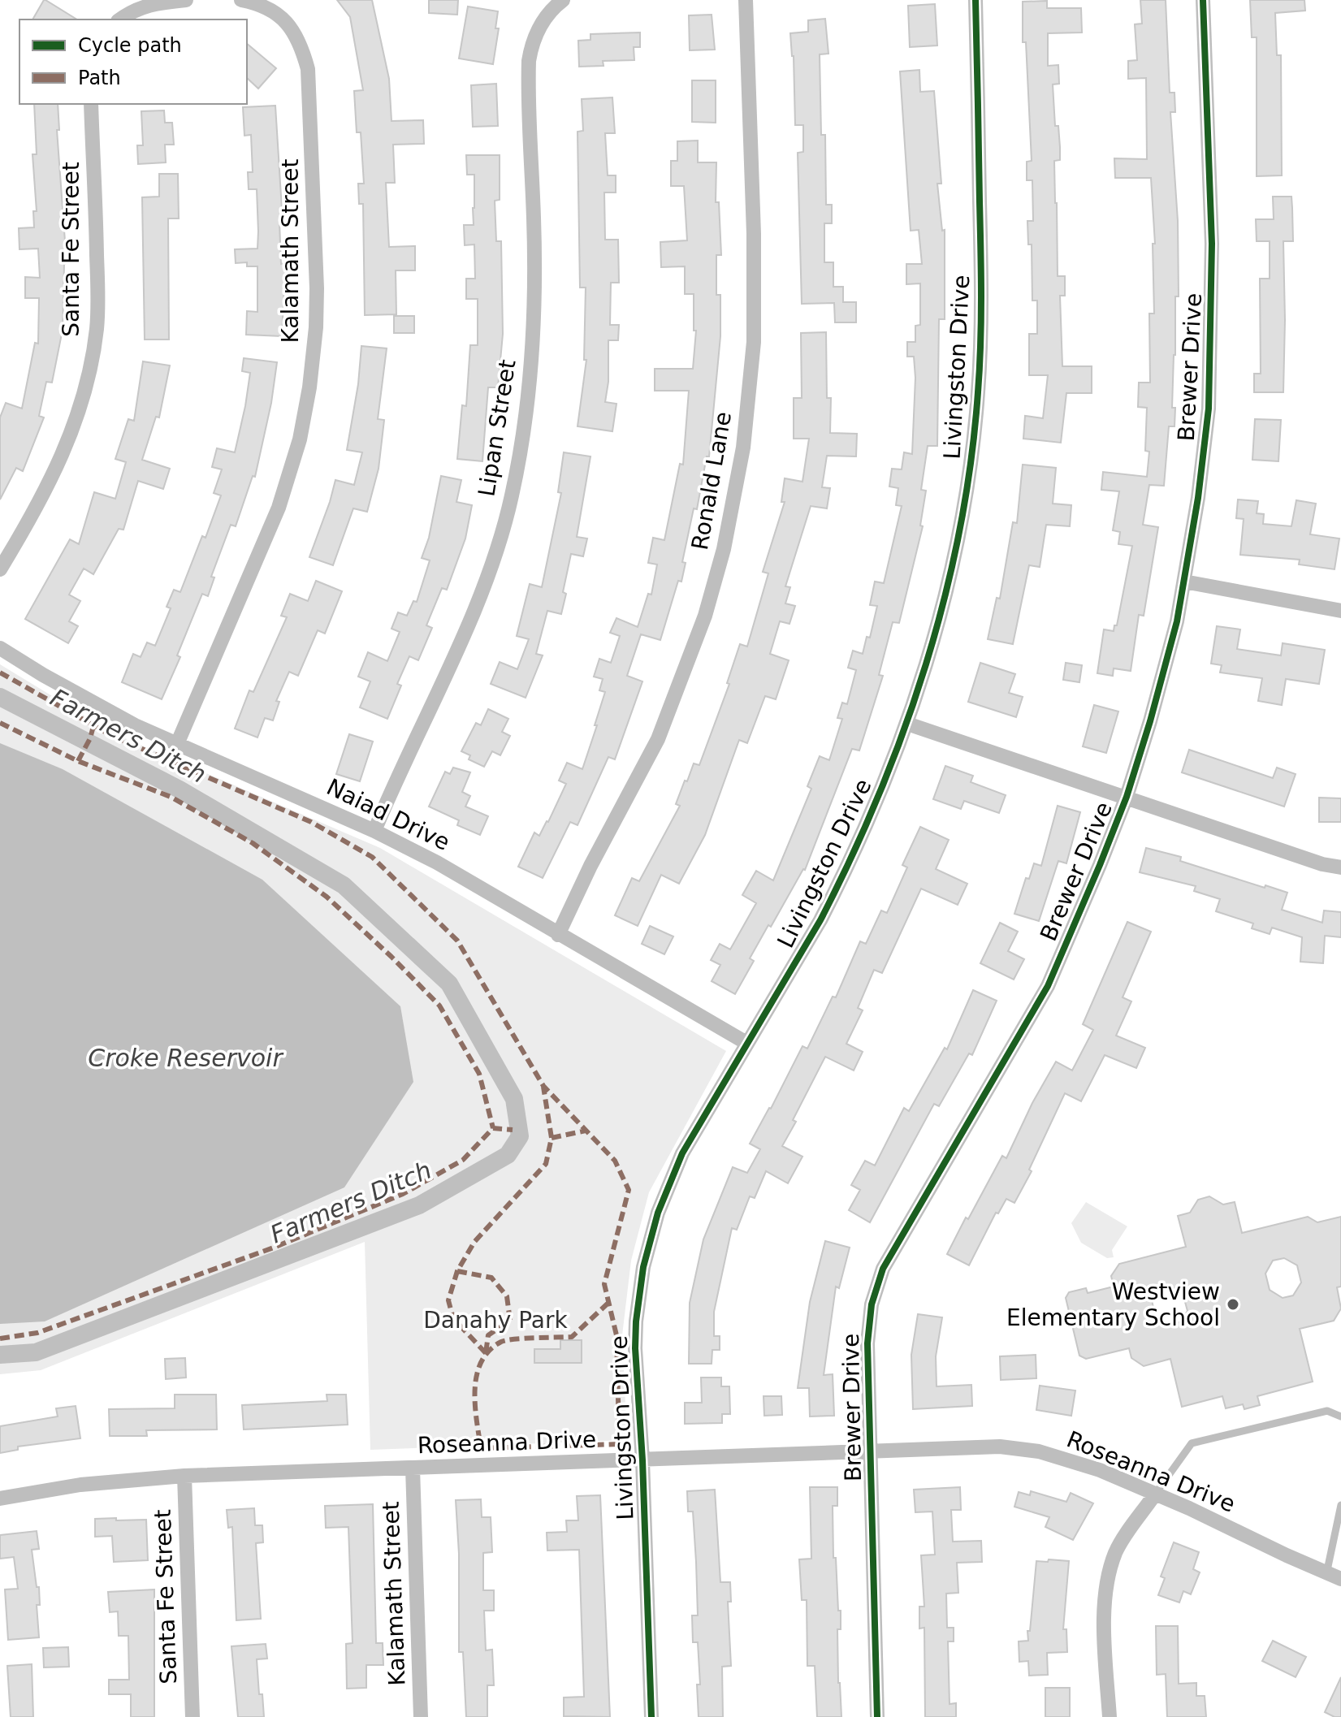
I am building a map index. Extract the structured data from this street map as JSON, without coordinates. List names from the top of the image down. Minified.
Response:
{"streets":{"street":["Santa Fe Street","Kalamath Street","Livingston Drive","Brewer Drive","Lipan Street","Ronald Lane","Naiad Drive","Roseanna Drive"]},"crossings":[["Santa Fe Street","Roseanna Drive"],["Kalamath Street","Naiad Drive"],["Kalamath Street","Roseanna Drive"],["Livingston Drive","Naiad Drive"],["Livingston Drive","Roseanna Drive"],["Brewer Drive","Roseanna Drive"],["Lipan Street","Naiad Drive"],["Ronald Lane","Naiad Drive"]],"water":["Farmers Ditch","Croke Reservoir"],"parks":["Danahy Park"],"places":["Westview Elementary School"],"legend":["Cycle path","Path"]}
